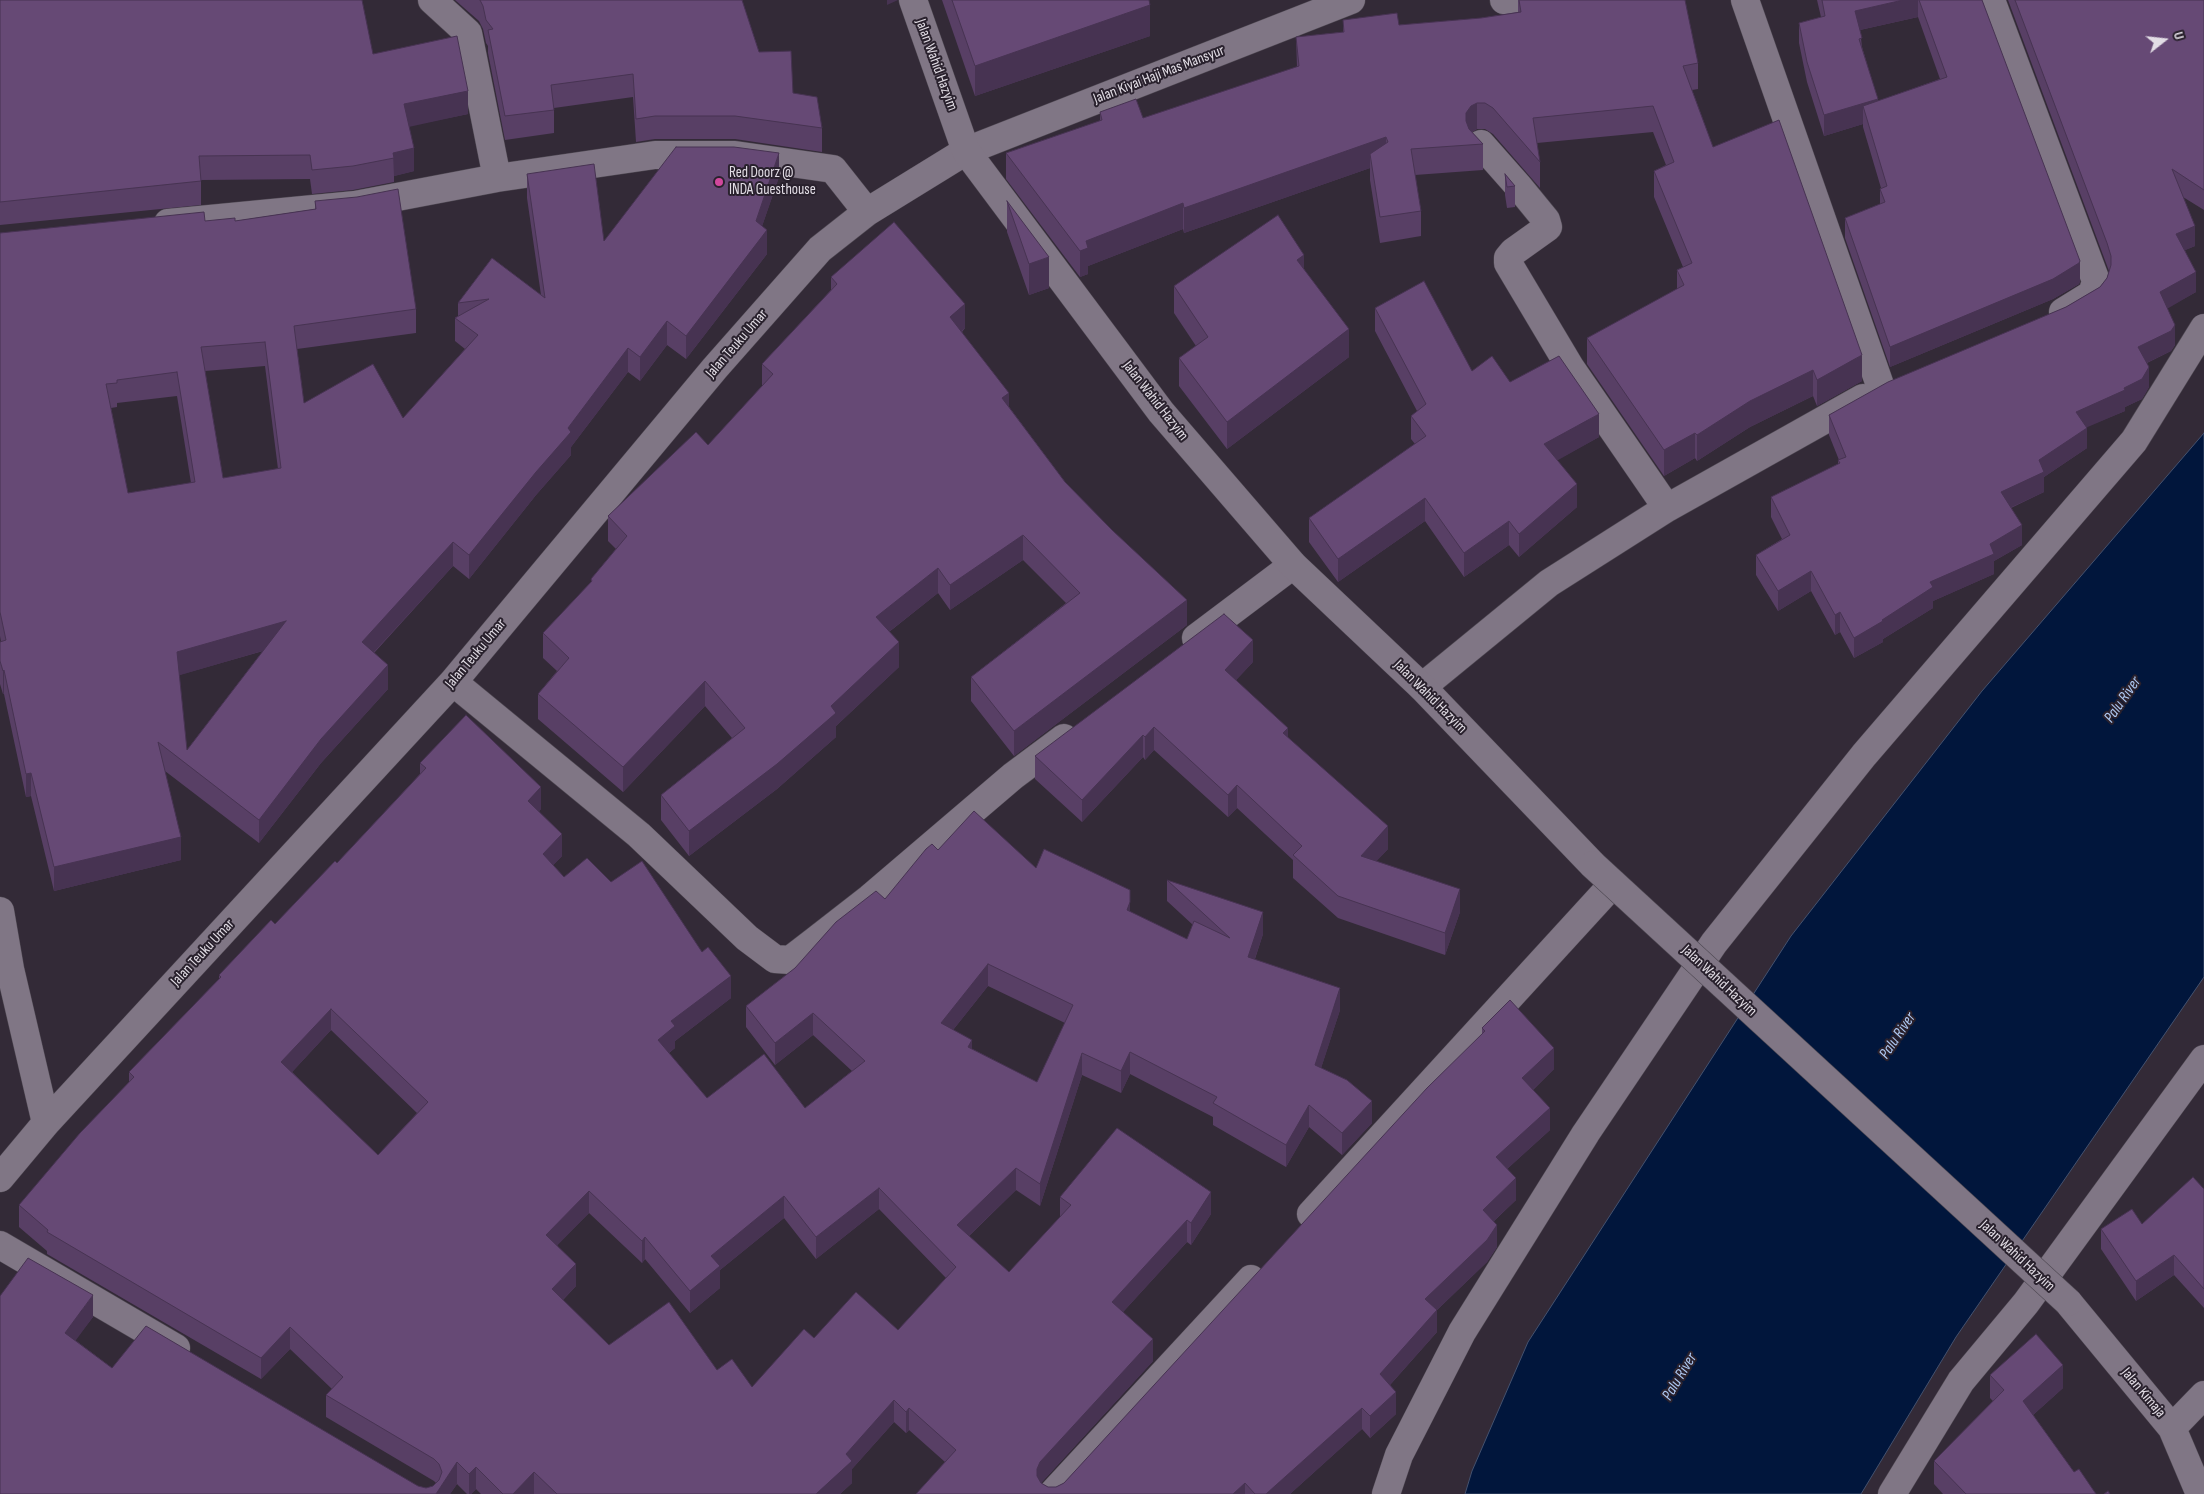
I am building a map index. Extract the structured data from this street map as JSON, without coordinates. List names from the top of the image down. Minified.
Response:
{"streets":{"street":["Jalan Wahid Hazyim","Jalan Kiyai Haji Mas Mansyur","Jalan Teuku Umar","Jalan Kimaja"]},"crossings":[["Jalan Wahid Hazyim","Jalan Kiyai Haji Mas Mansyur"],["Jalan Wahid Hazyim","Jalan Teuku Umar"],["Jalan Wahid Hazyim","Jalan Kimaja"],["Jalan Kiyai Haji Mas Mansyur","Jalan Teuku Umar"]],"water":["Palu River"],"places":["Red Doorz @ INDA Guesthouse"],"north":"right"}
